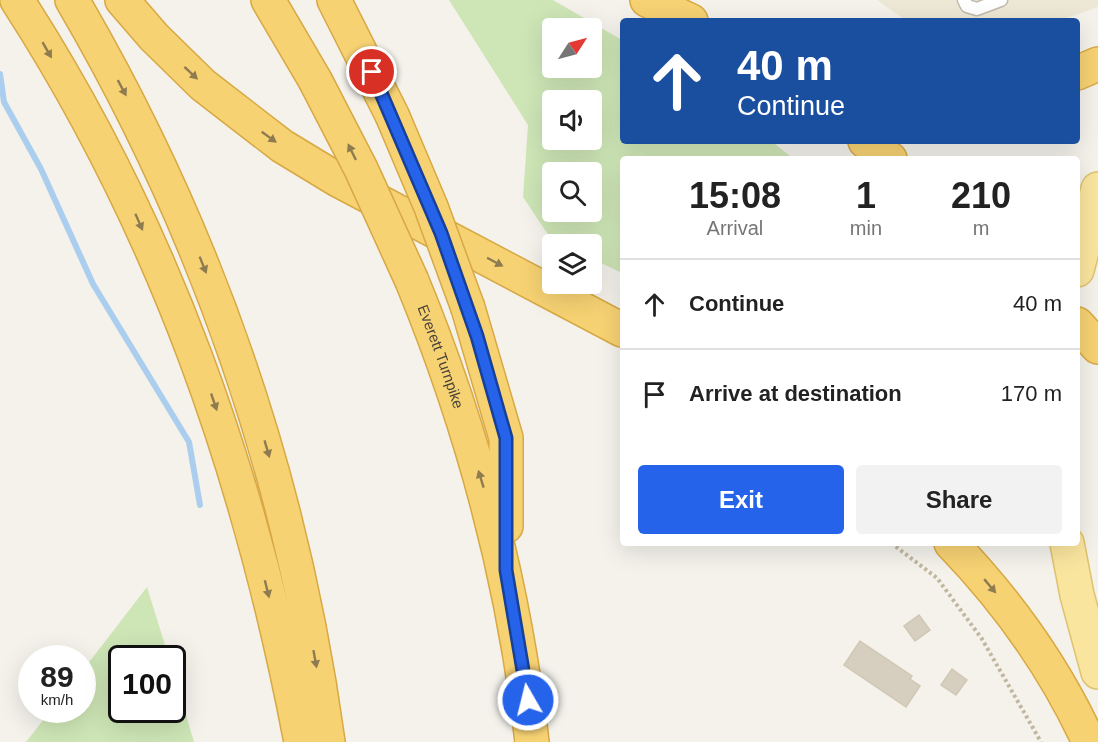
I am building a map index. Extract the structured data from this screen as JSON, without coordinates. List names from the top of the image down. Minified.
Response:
{"streets":{"highway":["Everett Turnpike"]},"north":"top right","page":{"turn":["40 m","Continue"],"eta":["15:08","Arrival","1","min","210","m"],"list":[{"name":"Continue","value":"40 m"},{"name":"Arrive at destination","value":"170 m"}],"buttons":["Exit","Share"],"speed":"89 km/h","limit":"100"}}
